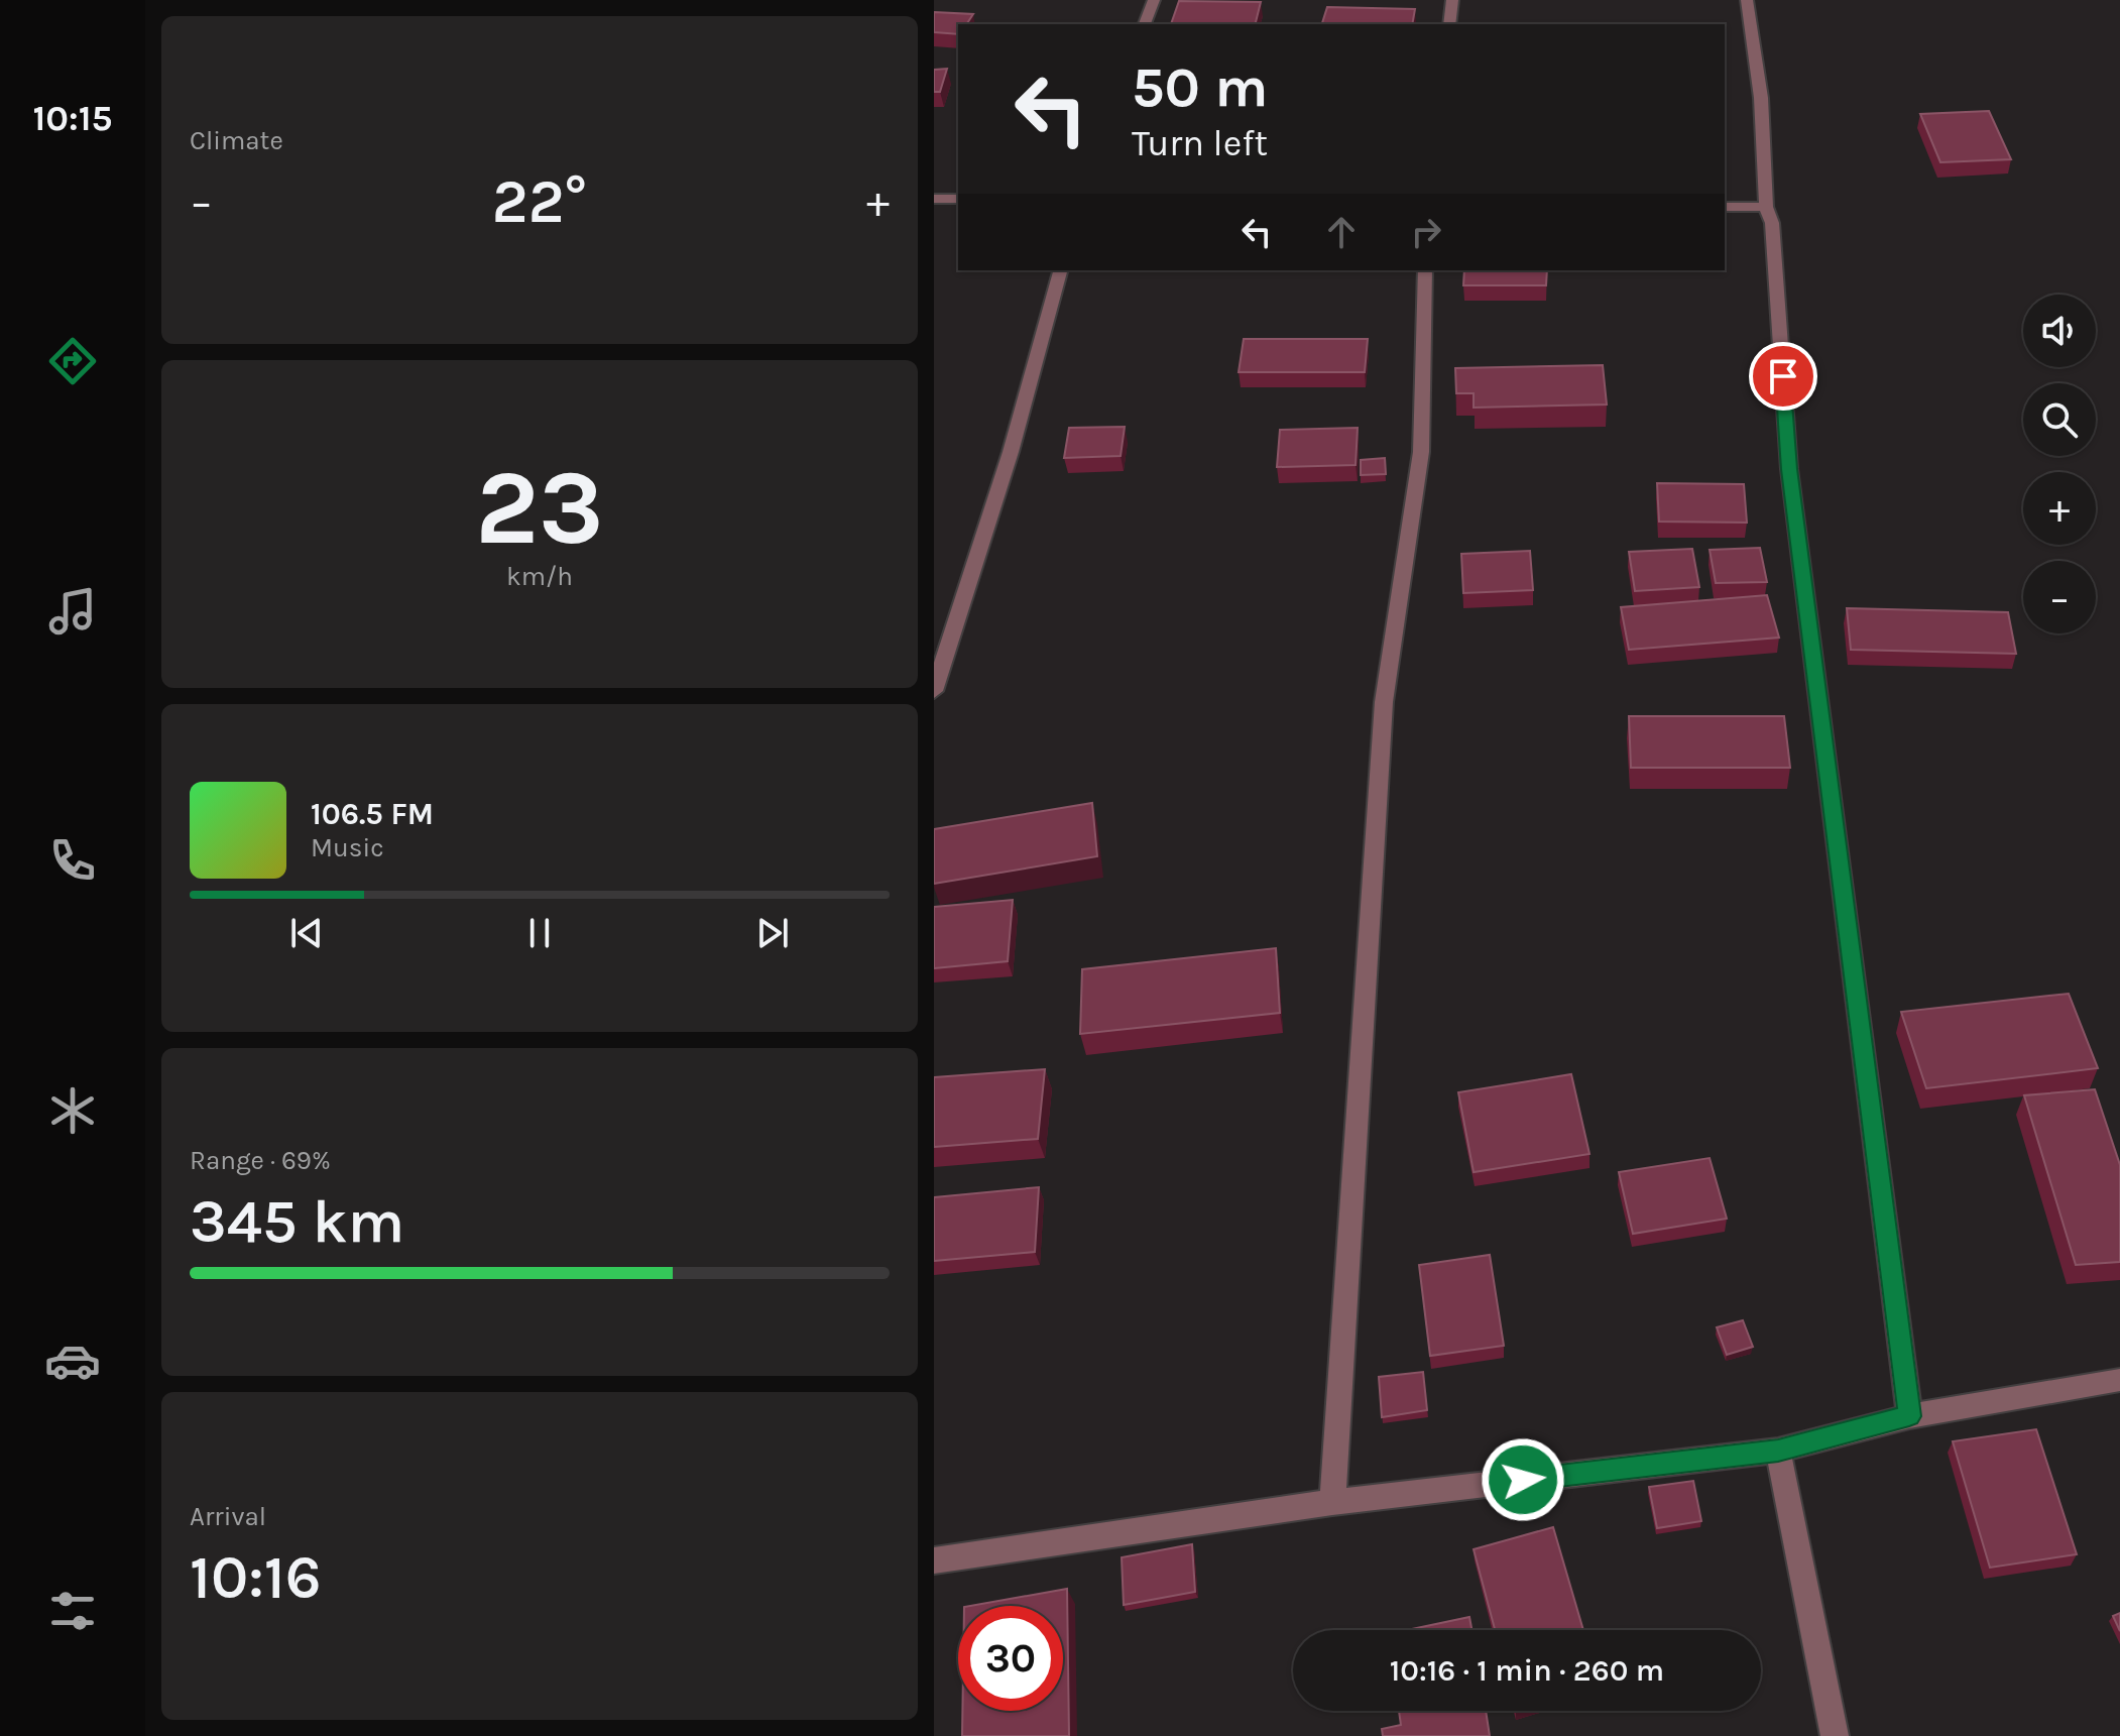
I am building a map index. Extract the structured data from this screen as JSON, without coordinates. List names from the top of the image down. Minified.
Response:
{"page":{"tabs":"10:15","tile":["Climate",["23","km/h"],["Range · 69%","345 km"],["Arrival","10:16"]],"turn":["50 m","Turn left"],"heat":["−","22°","+"],"map_buttons":["+","−"],"song":["106.5 FM","Music"],"limit":"30","trip":"10:16 · 1 min · 260 m"}}
